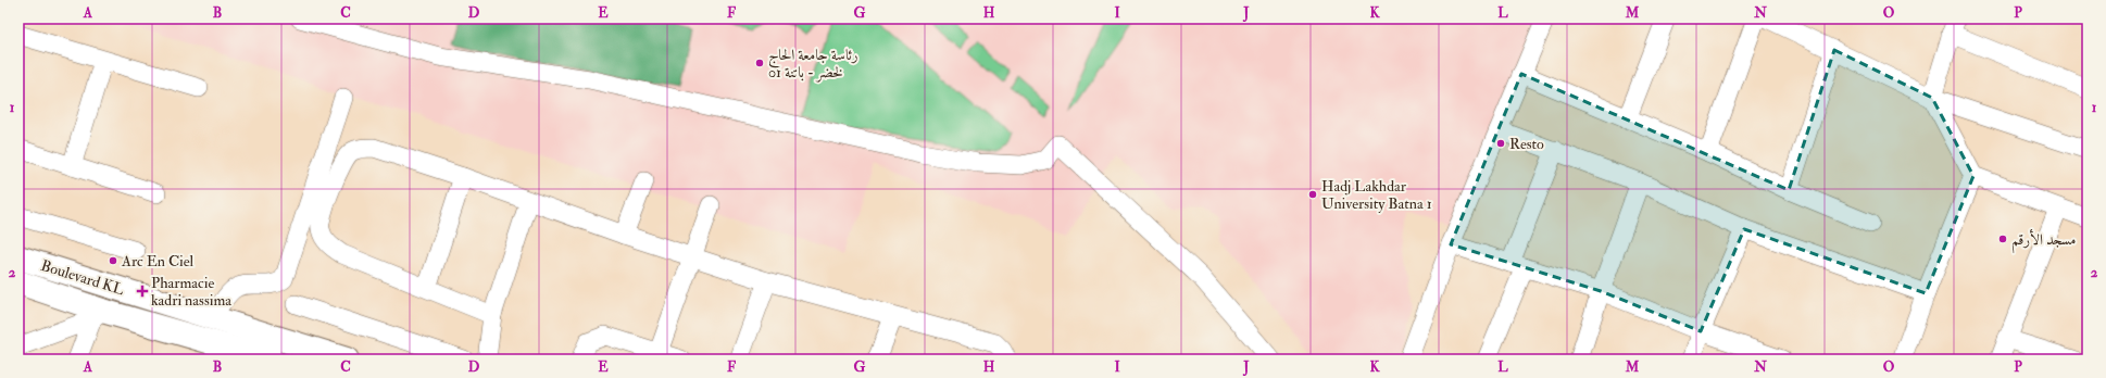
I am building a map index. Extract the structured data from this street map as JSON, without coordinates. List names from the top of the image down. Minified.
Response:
{"streets":{"main road":["Boulevard KL"]},"places":{"other":["رئاسة جامعة الحاج لخضر - باتنة 01","Resto","Hadj Lakhdar University Batna 1","مسجد الأرقم","Arc En Ciel"],"health":["Pharmacie kadri nassima"]},"grid":{"columns":["A","B","C","D","E","F","G","H","I","J","K","L","M","N","O","P"],"rows":["1","2"]}}
